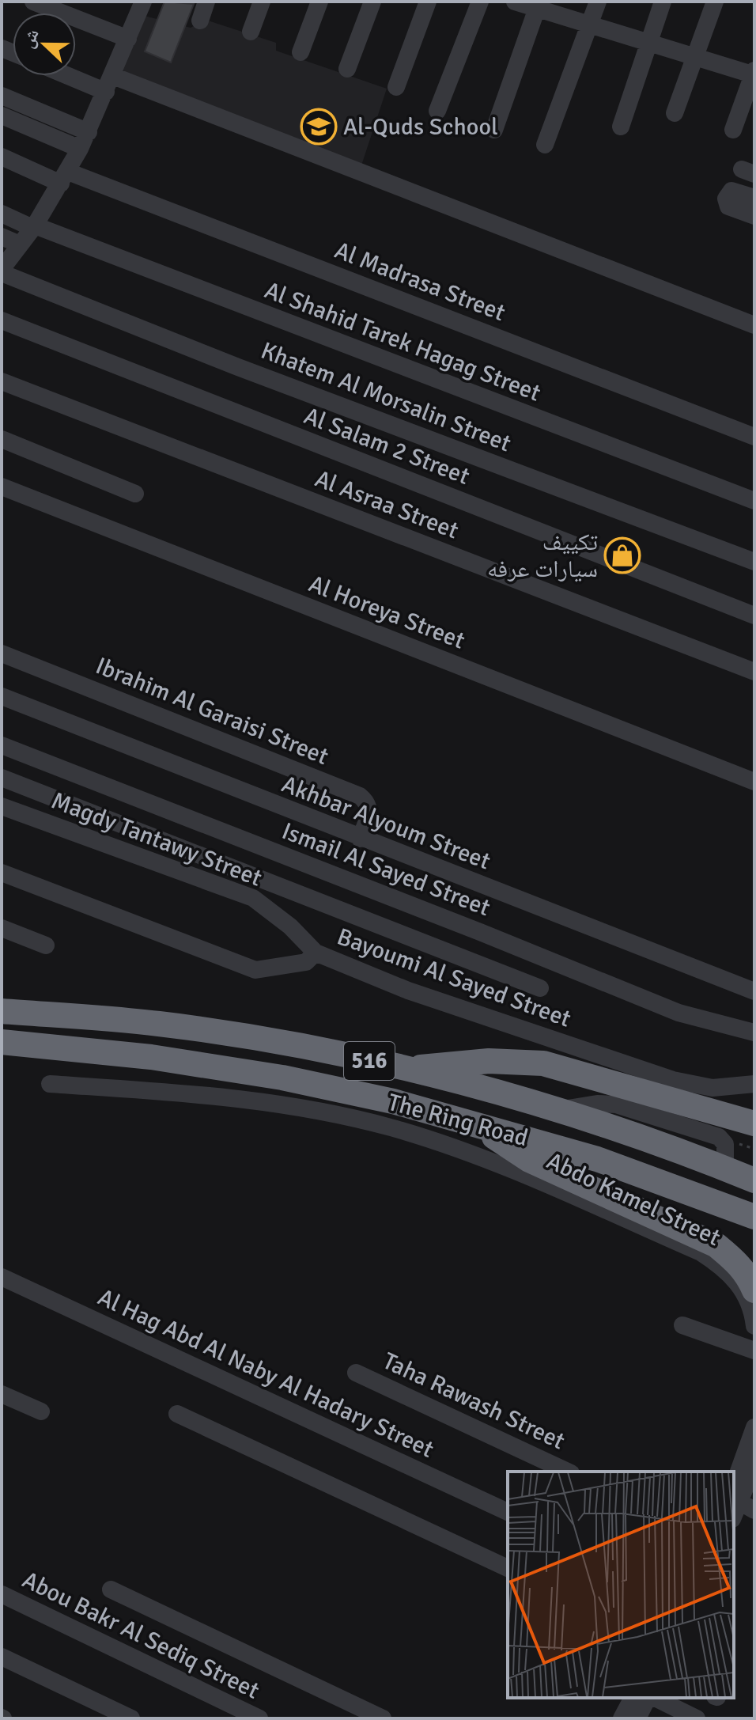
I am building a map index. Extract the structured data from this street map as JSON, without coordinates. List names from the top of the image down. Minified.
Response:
{"streets":{"highway":["516","The Ring Road"],"street":["Al Madrasa Street","Al Shahid Tarek Hagag Street","Khatem Al Morsalin Street","Al Salam 2 Street","Al Asraa Street","Al Horeya Street","Ibrahim Al Garaisi Street","Akhbar Alyoum Street","Magdy Tantawy Street","Ismail Al Sayed Street","Bayoumi Al Sayed Street","Abdo Kamel Street","Al Hag Abd Al Naby Al Hadary Street","Taha Rawash Street","Abou Bakr Al Sediq Street"]},"crossings":[["Ibrahim Al Garaisi Street","Akhbar Alyoum Street"],["Magdy Tantawy Street","Bayoumi Al Sayed Street"]],"places":{"school or university":["Al-Quds School"],"shop":["تكييف سيارات عرفه"]},"north":"left"}
